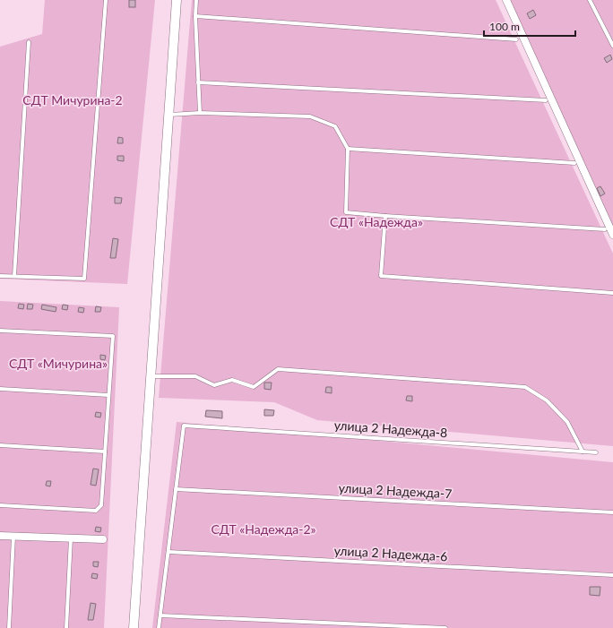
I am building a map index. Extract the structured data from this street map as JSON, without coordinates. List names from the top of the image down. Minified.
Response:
{"streets":{"lane":["улица 2 Надежда-8","улица 2 Надежда-7","улица 2 Надежда-6"]},"crossings":[["улица 2 Надежда-8","улица 2 Надежда-7"]],"parks":["СДТ Мичурина-2","СДТ «Надежда»","СДТ «Мичурина»","СДТ «Надежда-2»"],"scale_bar":"100 m"}
